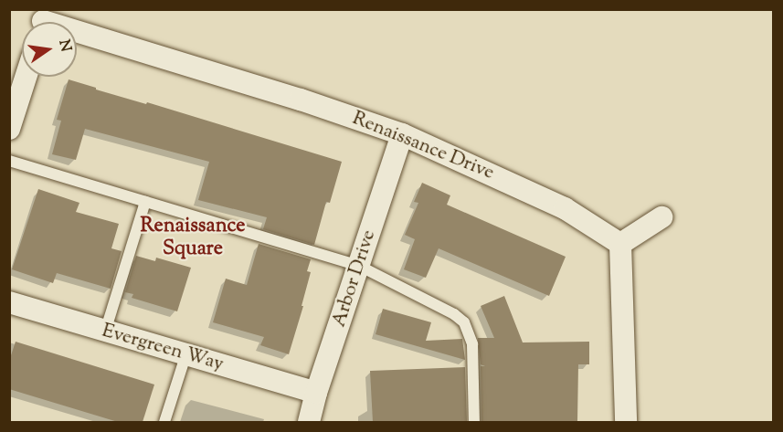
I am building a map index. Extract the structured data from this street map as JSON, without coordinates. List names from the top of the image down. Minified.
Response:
{"streets":{"street":["Renaissance Drive","Arbor Drive","Evergreen Way"]},"crossings":[["Renaissance Drive","Arbor Drive"],["Arbor Drive","Evergreen Way"]],"districts":["Renaissance Square"],"north":"right"}
